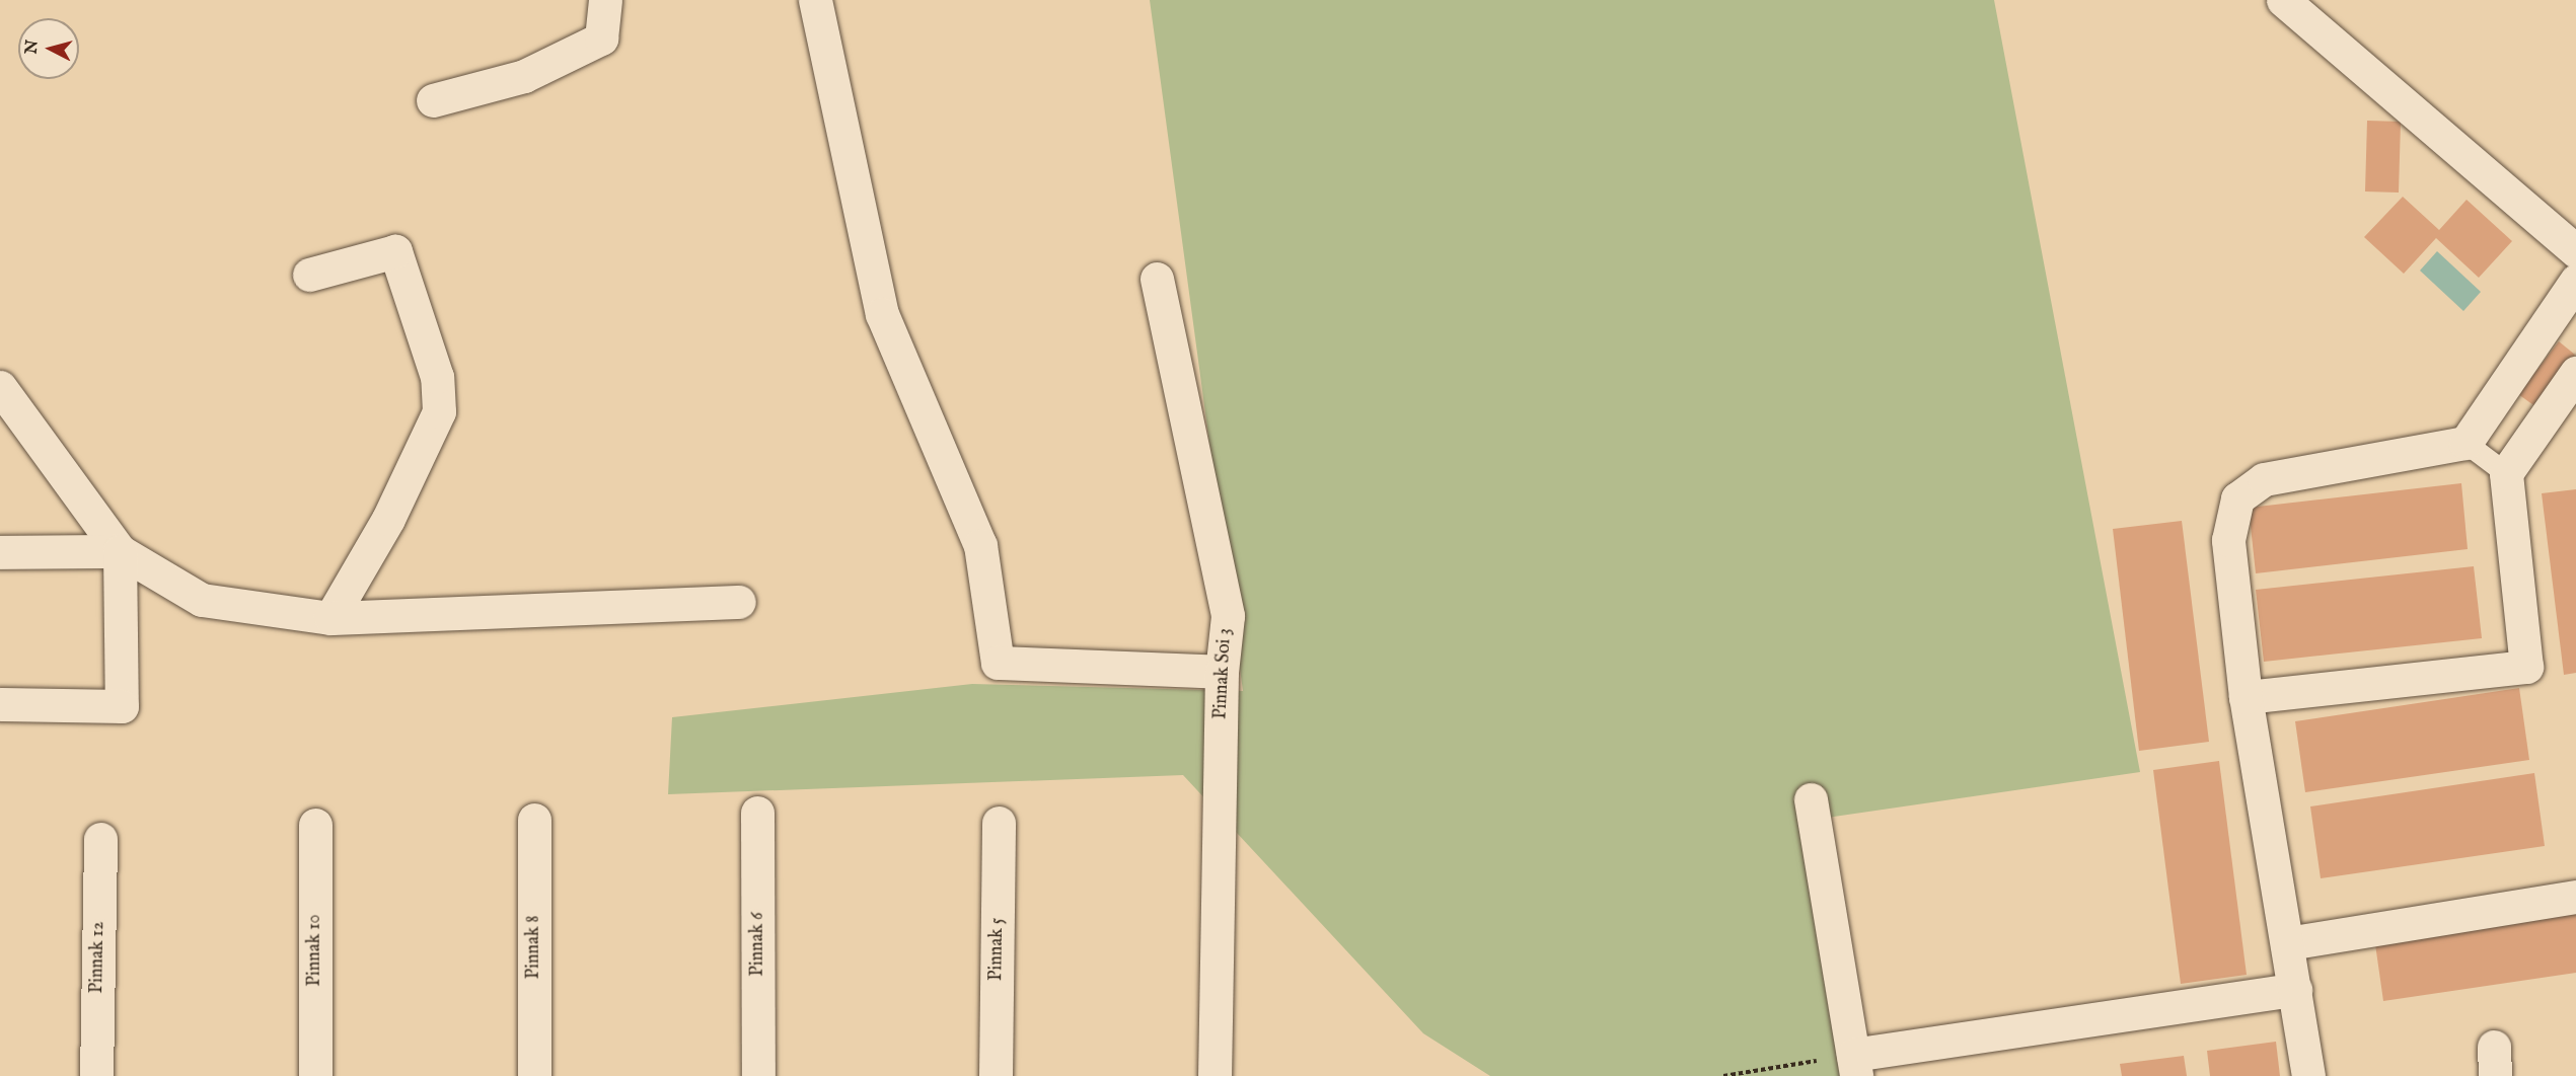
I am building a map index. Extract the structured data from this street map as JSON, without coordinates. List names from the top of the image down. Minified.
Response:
{"streets":{"street":["Pinnak Soi 3","Pinnak 6","Pinnak 8","Pinnak 5","Pinnak 10","Pinnak 12"]},"north":"left"}
